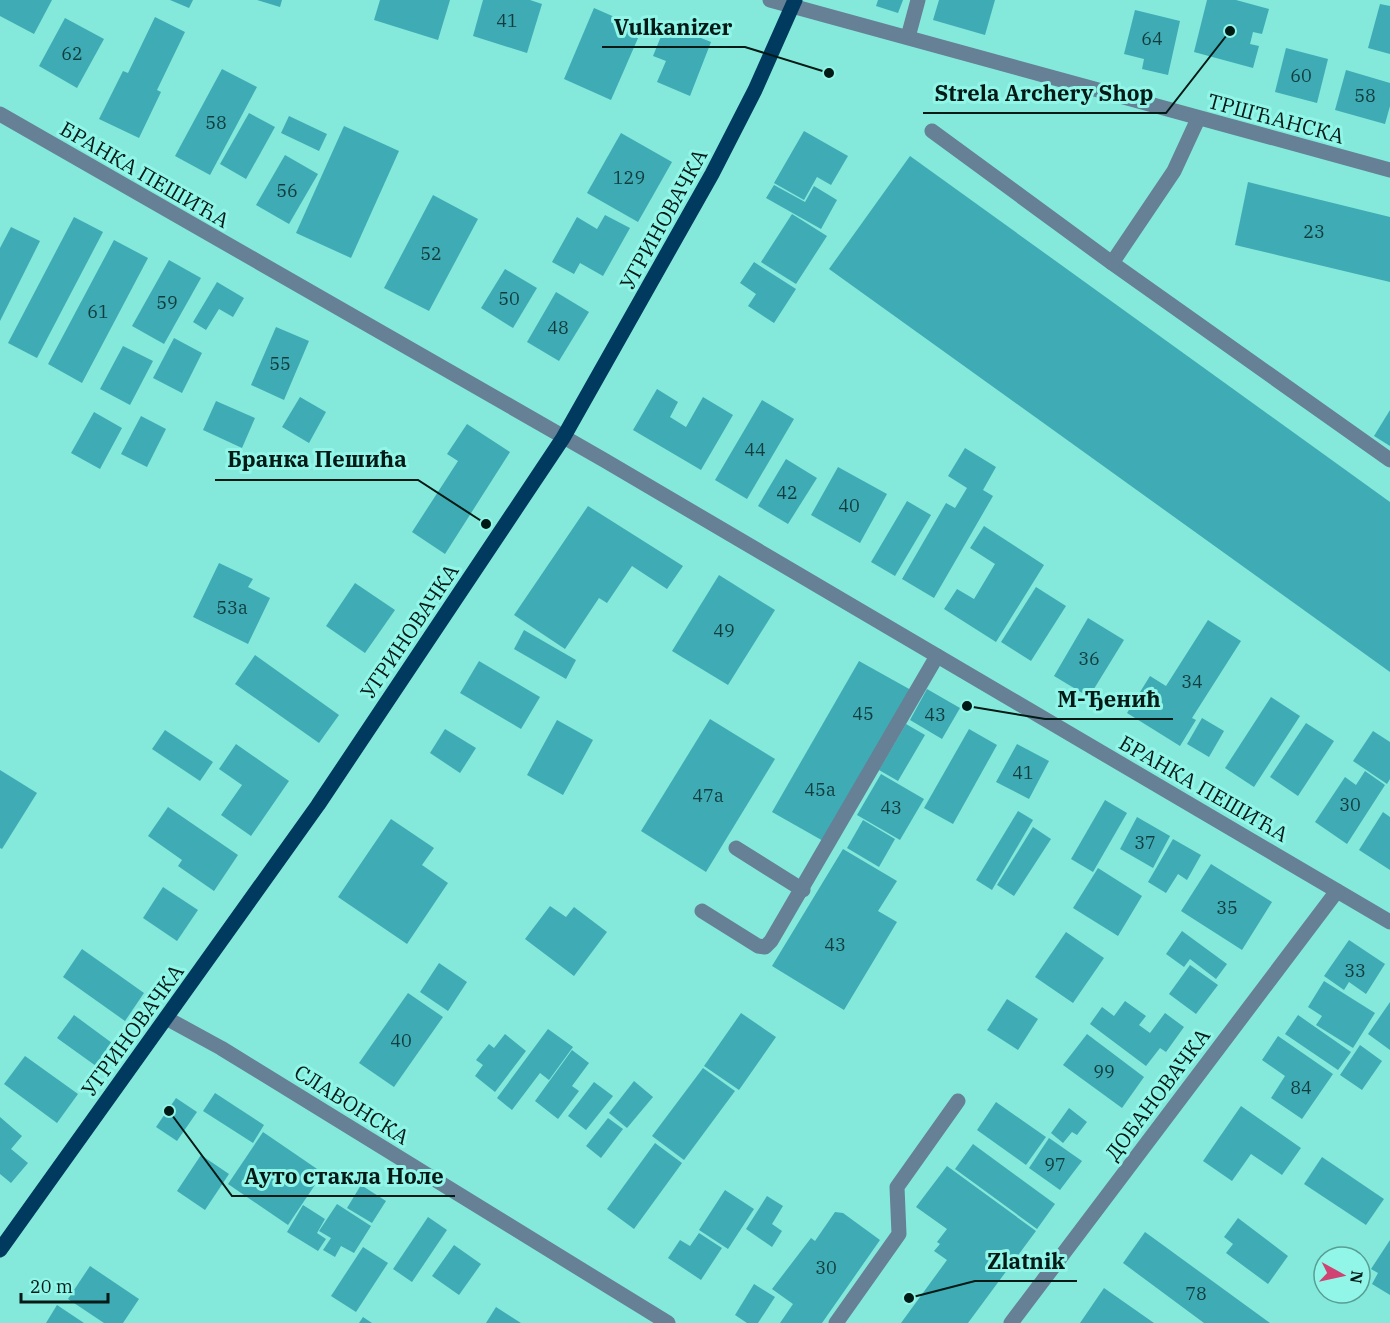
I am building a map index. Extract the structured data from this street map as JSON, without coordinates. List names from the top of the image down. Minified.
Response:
{"streets":{"main road":["УГРИНОВАЧКА"],"street":["ТРШЋАНСКА","БРАНКА ПЕШИЋА","ДОБАНОВАЧКА","СЛАВОНСКА"]},"crossings":[["ТРШЋАНСКА","УГРИНОВАЧКА"],["БРАНКА ПЕШИЋА","УГРИНОВАЧКА"],["БРАНКА ПЕШИЋА","ДОБАНОВАЧКА"],["УГРИНОВАЧКА","СЛАВОНСКА"]],"places":["Strela Archery Shop","Vulkanizer","Бранка Пешића","М-Ђенић","Ауто стакла Ноле","Zlatnik"],"house_numbers":["41","64","62","60","58","58","129","56","23","52","50","59","61","48","55","44","42","40","53a","49","36","34","45","43","41","45a","47a","30","43","37","35","43","33","40","99","84","97","30","78"],"scale_bar":"20 m","north":"right"}
